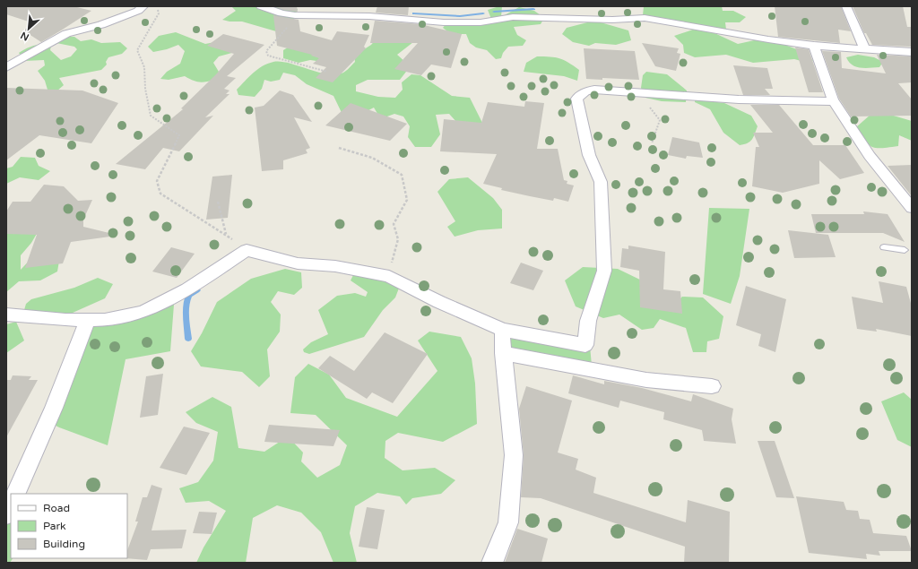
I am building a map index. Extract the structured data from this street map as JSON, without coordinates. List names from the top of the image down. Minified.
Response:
{"legend":["Road","Park","Building"],"north":"bottom left"}
